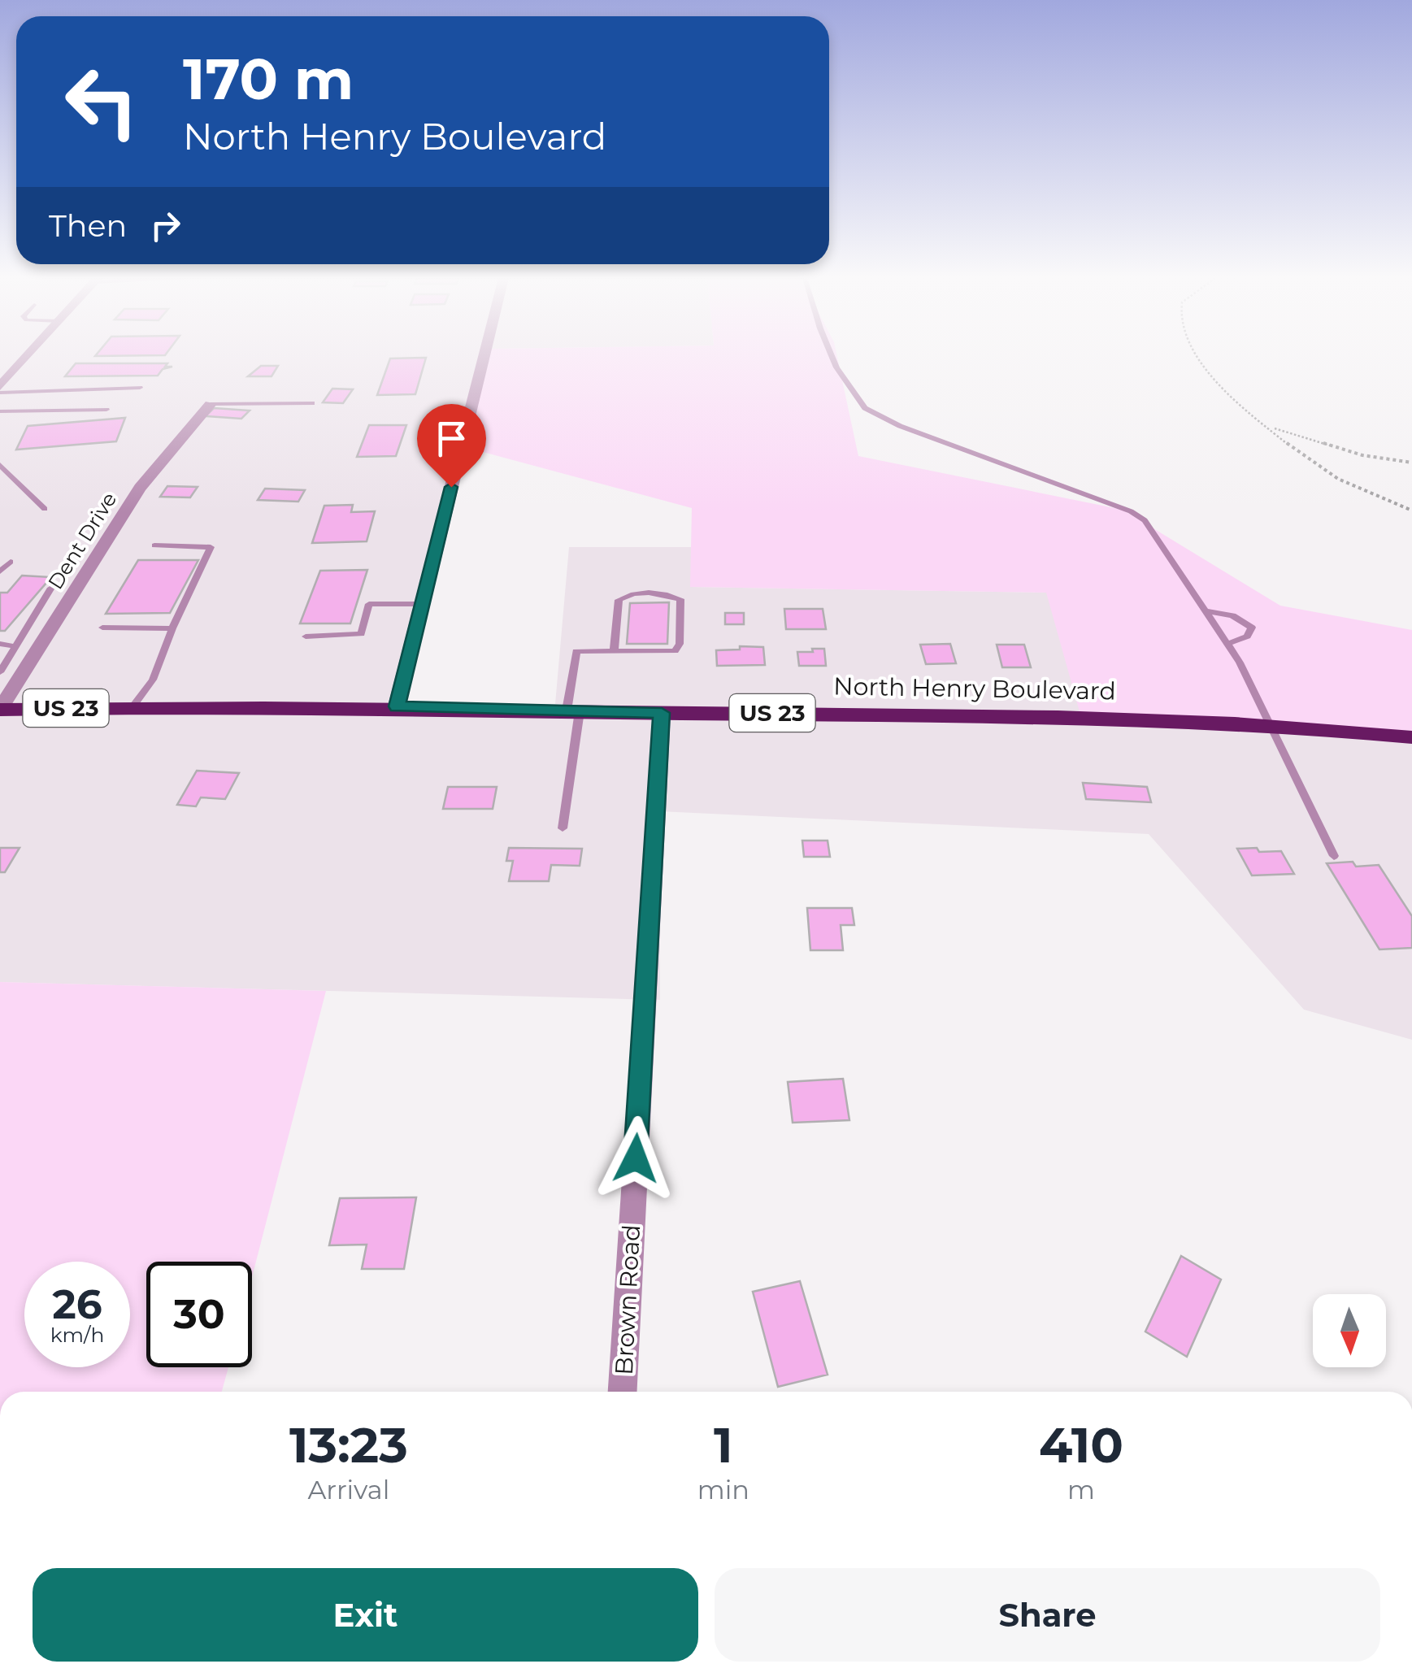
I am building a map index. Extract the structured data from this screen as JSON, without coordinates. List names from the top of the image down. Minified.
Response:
{"streets":{"highway":["North Henry Boulevard","US 23"],"street":["Dent Drive","Brown Road"]},"crossings":[["Dent Drive","North Henry Boulevard"],["North Henry Boulevard","Brown Road"]],"north":"bottom","page":{"turn":["170 m","North Henry Boulevard"],"then":"Then","speed":"26 km/h","limit":"30","eta":["13:23","Arrival","1","min","410","m"],"buttons":["Exit","Share"]}}
